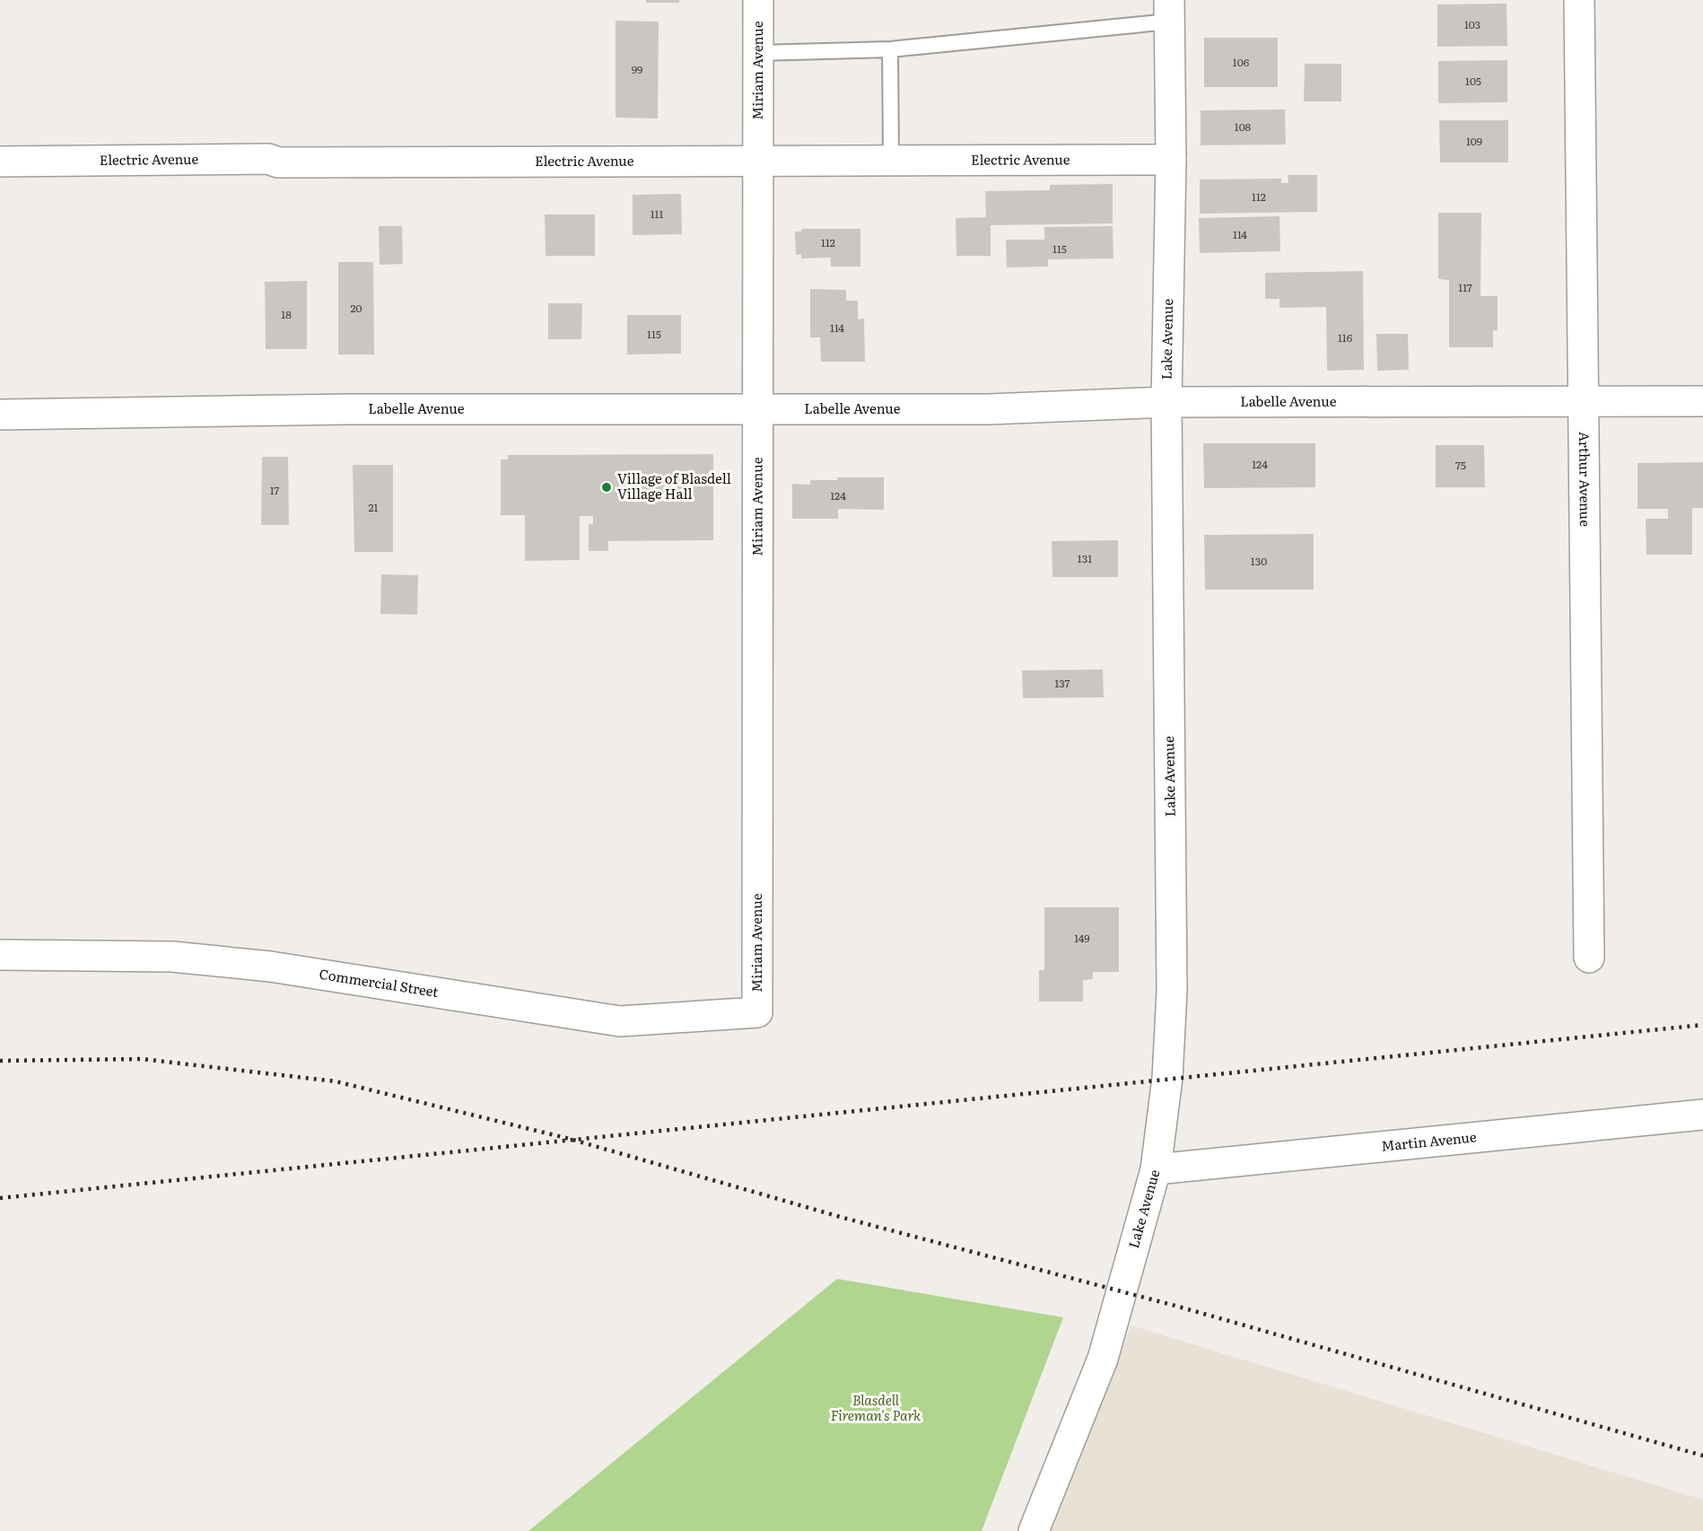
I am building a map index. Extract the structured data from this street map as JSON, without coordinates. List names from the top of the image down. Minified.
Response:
{"streets":{"street":["Miriam Avenue","Electric Avenue","Lake Avenue","Labelle Avenue","Arthur Avenue","Commercial Street","Martin Avenue"]},"crossings":[["Miriam Avenue","Electric Avenue"],["Miriam Avenue","Labelle Avenue"],["Miriam Avenue","Commercial Street"],["Electric Avenue","Lake Avenue"],["Lake Avenue","Labelle Avenue"],["Lake Avenue","Martin Avenue"],["Labelle Avenue","Arthur Avenue"]],"parks":["Blasdell Fireman's Park"],"places":["Village of Blasdell Village Hall"],"house_numbers":["103","106","99","105","108","109","112","111","114","112","115","117","20","18","114","115","116","124","75","17","124","21","131","130","137","149"]}
